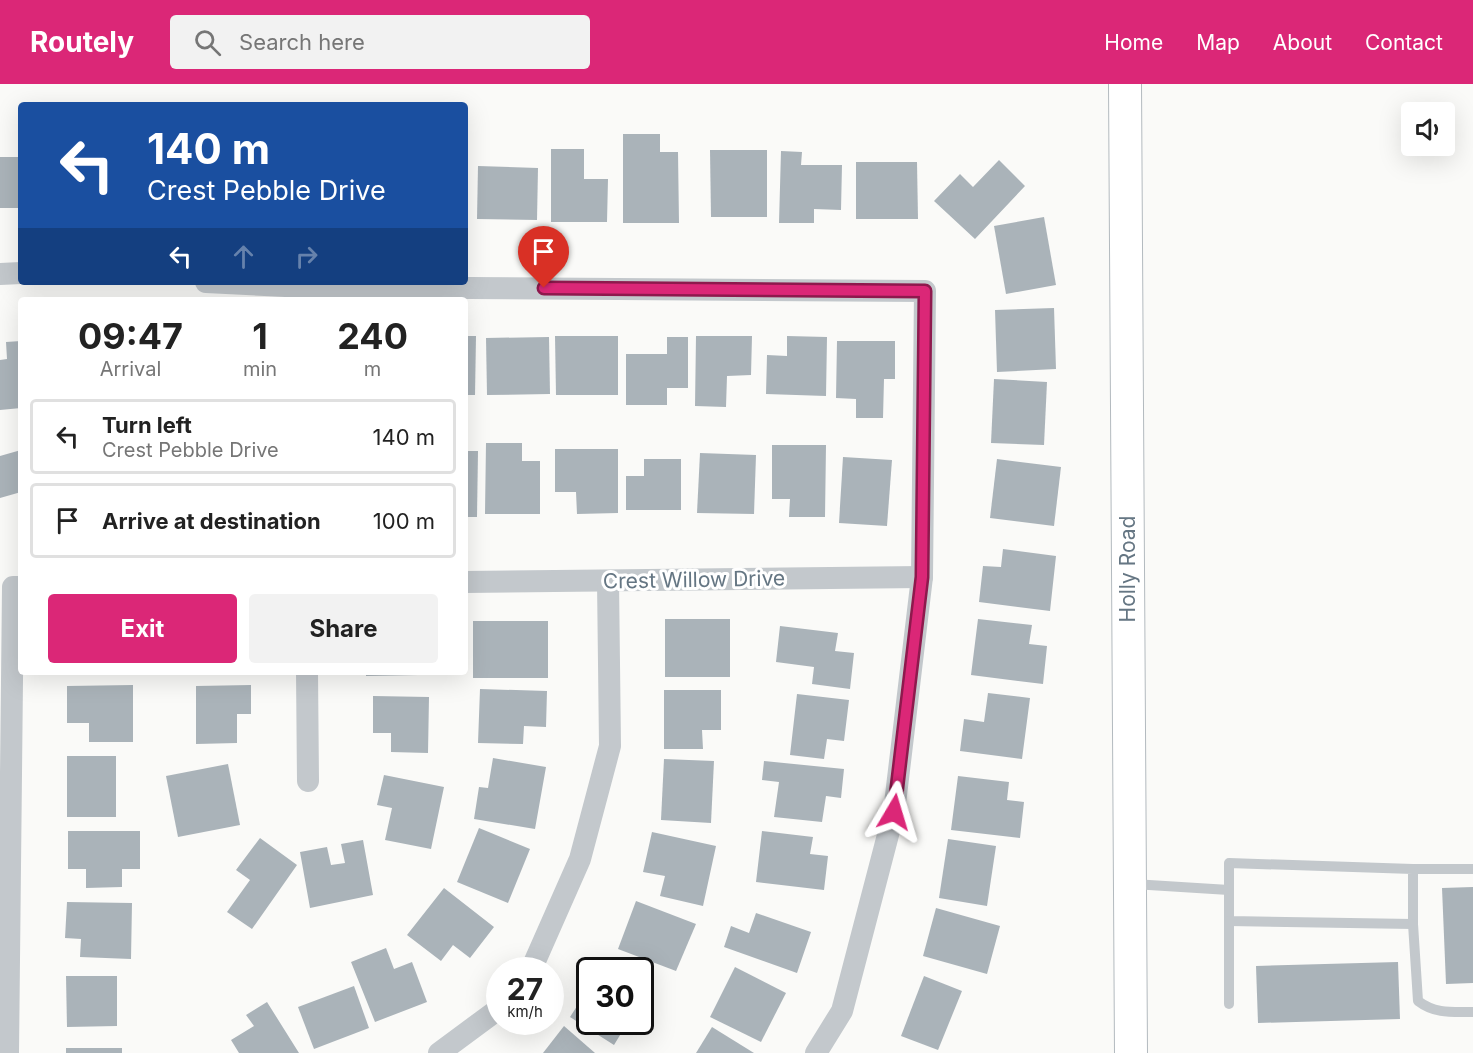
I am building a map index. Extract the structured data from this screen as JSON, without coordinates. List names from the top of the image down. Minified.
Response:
{"streets":{"main road":["Holly Road"],"street":["Crest Willow Drive"]},"page":{"header":"Routely","search":"Search here","nav":["Home","Map","About","Contact"],"turn":["140 m","Crest Pebble Drive"],"eta":["09:47","Arrival","1","min","240","m"],"list":[{"name":"Turn left","note":"Crest Pebble Drive","value":"140 m"},{"name":"Arrive at destination","value":"100 m"}],"buttons":["Exit","Share"],"speed":"27 km/h","limit":"30"}}
